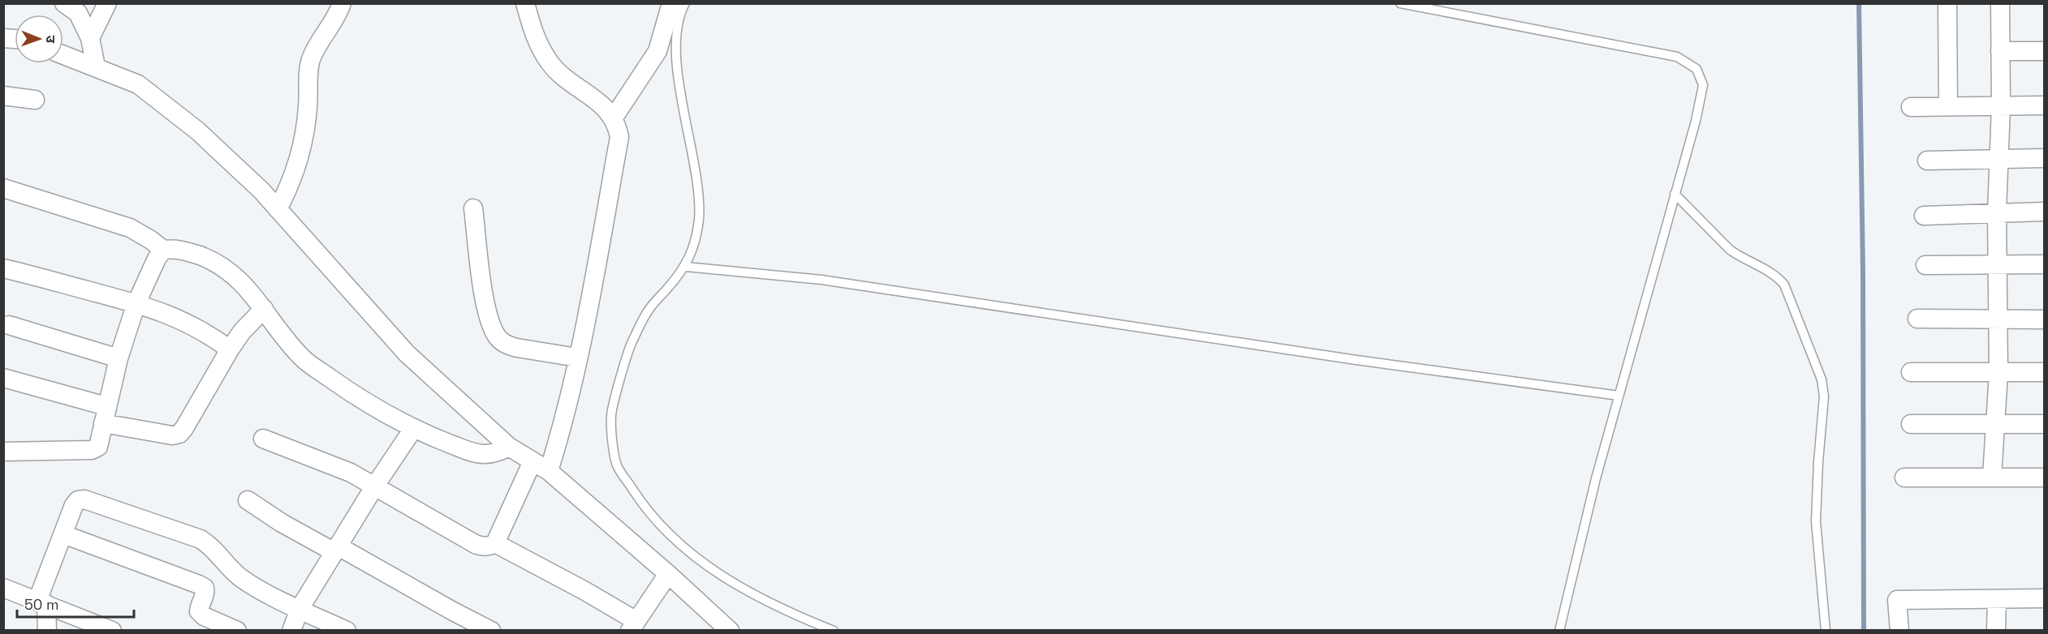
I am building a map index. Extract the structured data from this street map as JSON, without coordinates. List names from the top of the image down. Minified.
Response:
{"scale_bar":"50 m","north":"right"}
